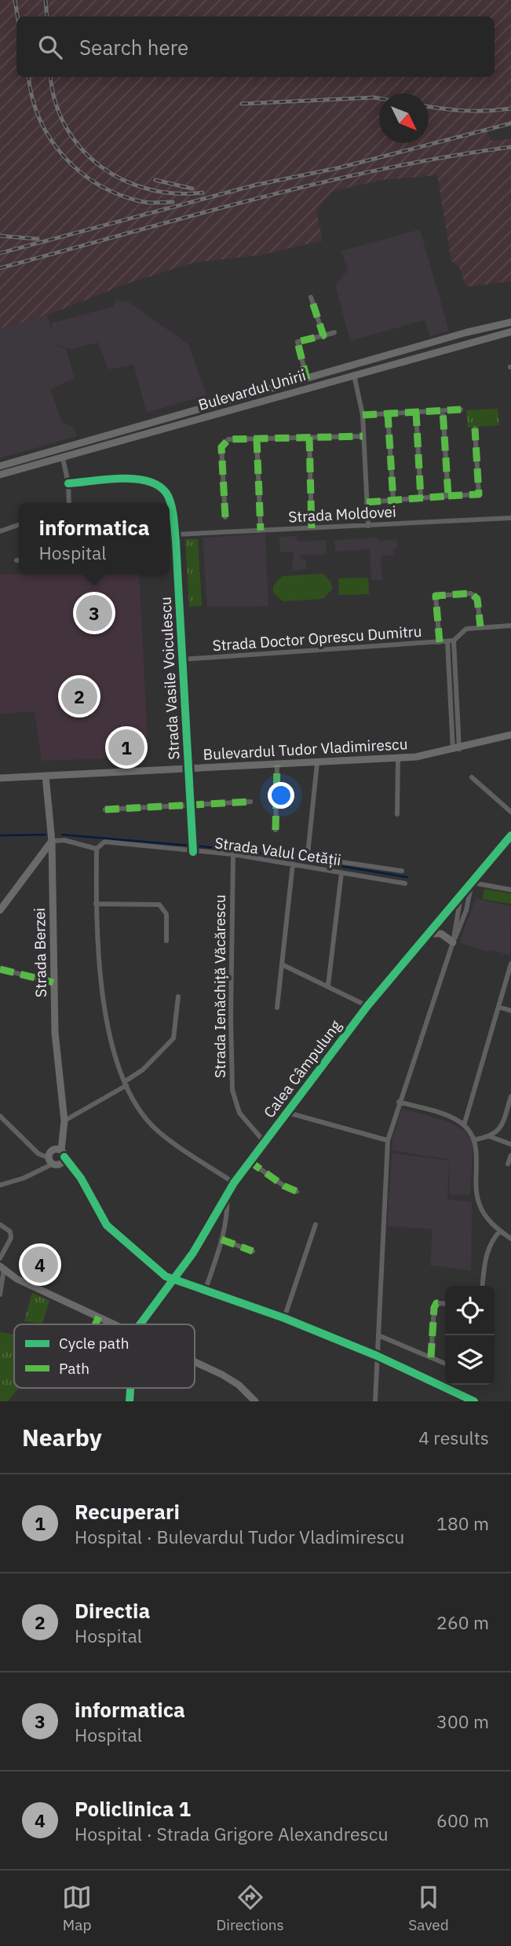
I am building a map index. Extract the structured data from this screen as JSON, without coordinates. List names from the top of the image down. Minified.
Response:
{"streets":{"street":["Bulevardul Unirii","Strada Moldovei","Strada Doctor Oprescu Dumitru","Strada Vasile Voiculescu","Bulevardul Tudor Vladimirescu","Strada Valul Cetății","Strada Berzei","Strada Ienăchiță Văcărescu","Calea Câmpulung"]},"crossings":[["Strada Moldovei","Strada Vasile Voiculescu"],["Strada Doctor Oprescu Dumitru","Strada Vasile Voiculescu"],["Strada Vasile Voiculescu","Bulevardul Tudor Vladimirescu"],["Strada Vasile Voiculescu","Strada Valul Cetății"],["Bulevardul Tudor Vladimirescu","Strada Valul Cetății"],["Bulevardul Tudor Vladimirescu","Strada Berzei"],["Strada Valul Cetății","Strada Berzei"],["Strada Valul Cetății","Strada Ienăchiță Văcărescu"],["Strada Ienăchiță Văcărescu","Calea Câmpulung"]],"legend":["Cycle path","Path"],"north":"bottom right","page":{"search":"Search here","popup":["informatica","Hospital"],"pins":["3","2","1","4"],"heading":["Nearby","4 results"],"list":[{"mark":"1","name":"Recuperari","note":"Hospital · Bulevardul Tudor Vladimirescu","value":"180 m"},{"mark":"2","name":"Directia","note":"Hospital","value":"260 m"},{"mark":"3","name":"informatica","note":"Hospital","value":"300 m"},{"mark":"4","name":"Policlinica 1","note":"Hospital · Strada Grigore Alexandrescu","value":"600 m"}],"nav":["Map","Directions","Saved"]}}
